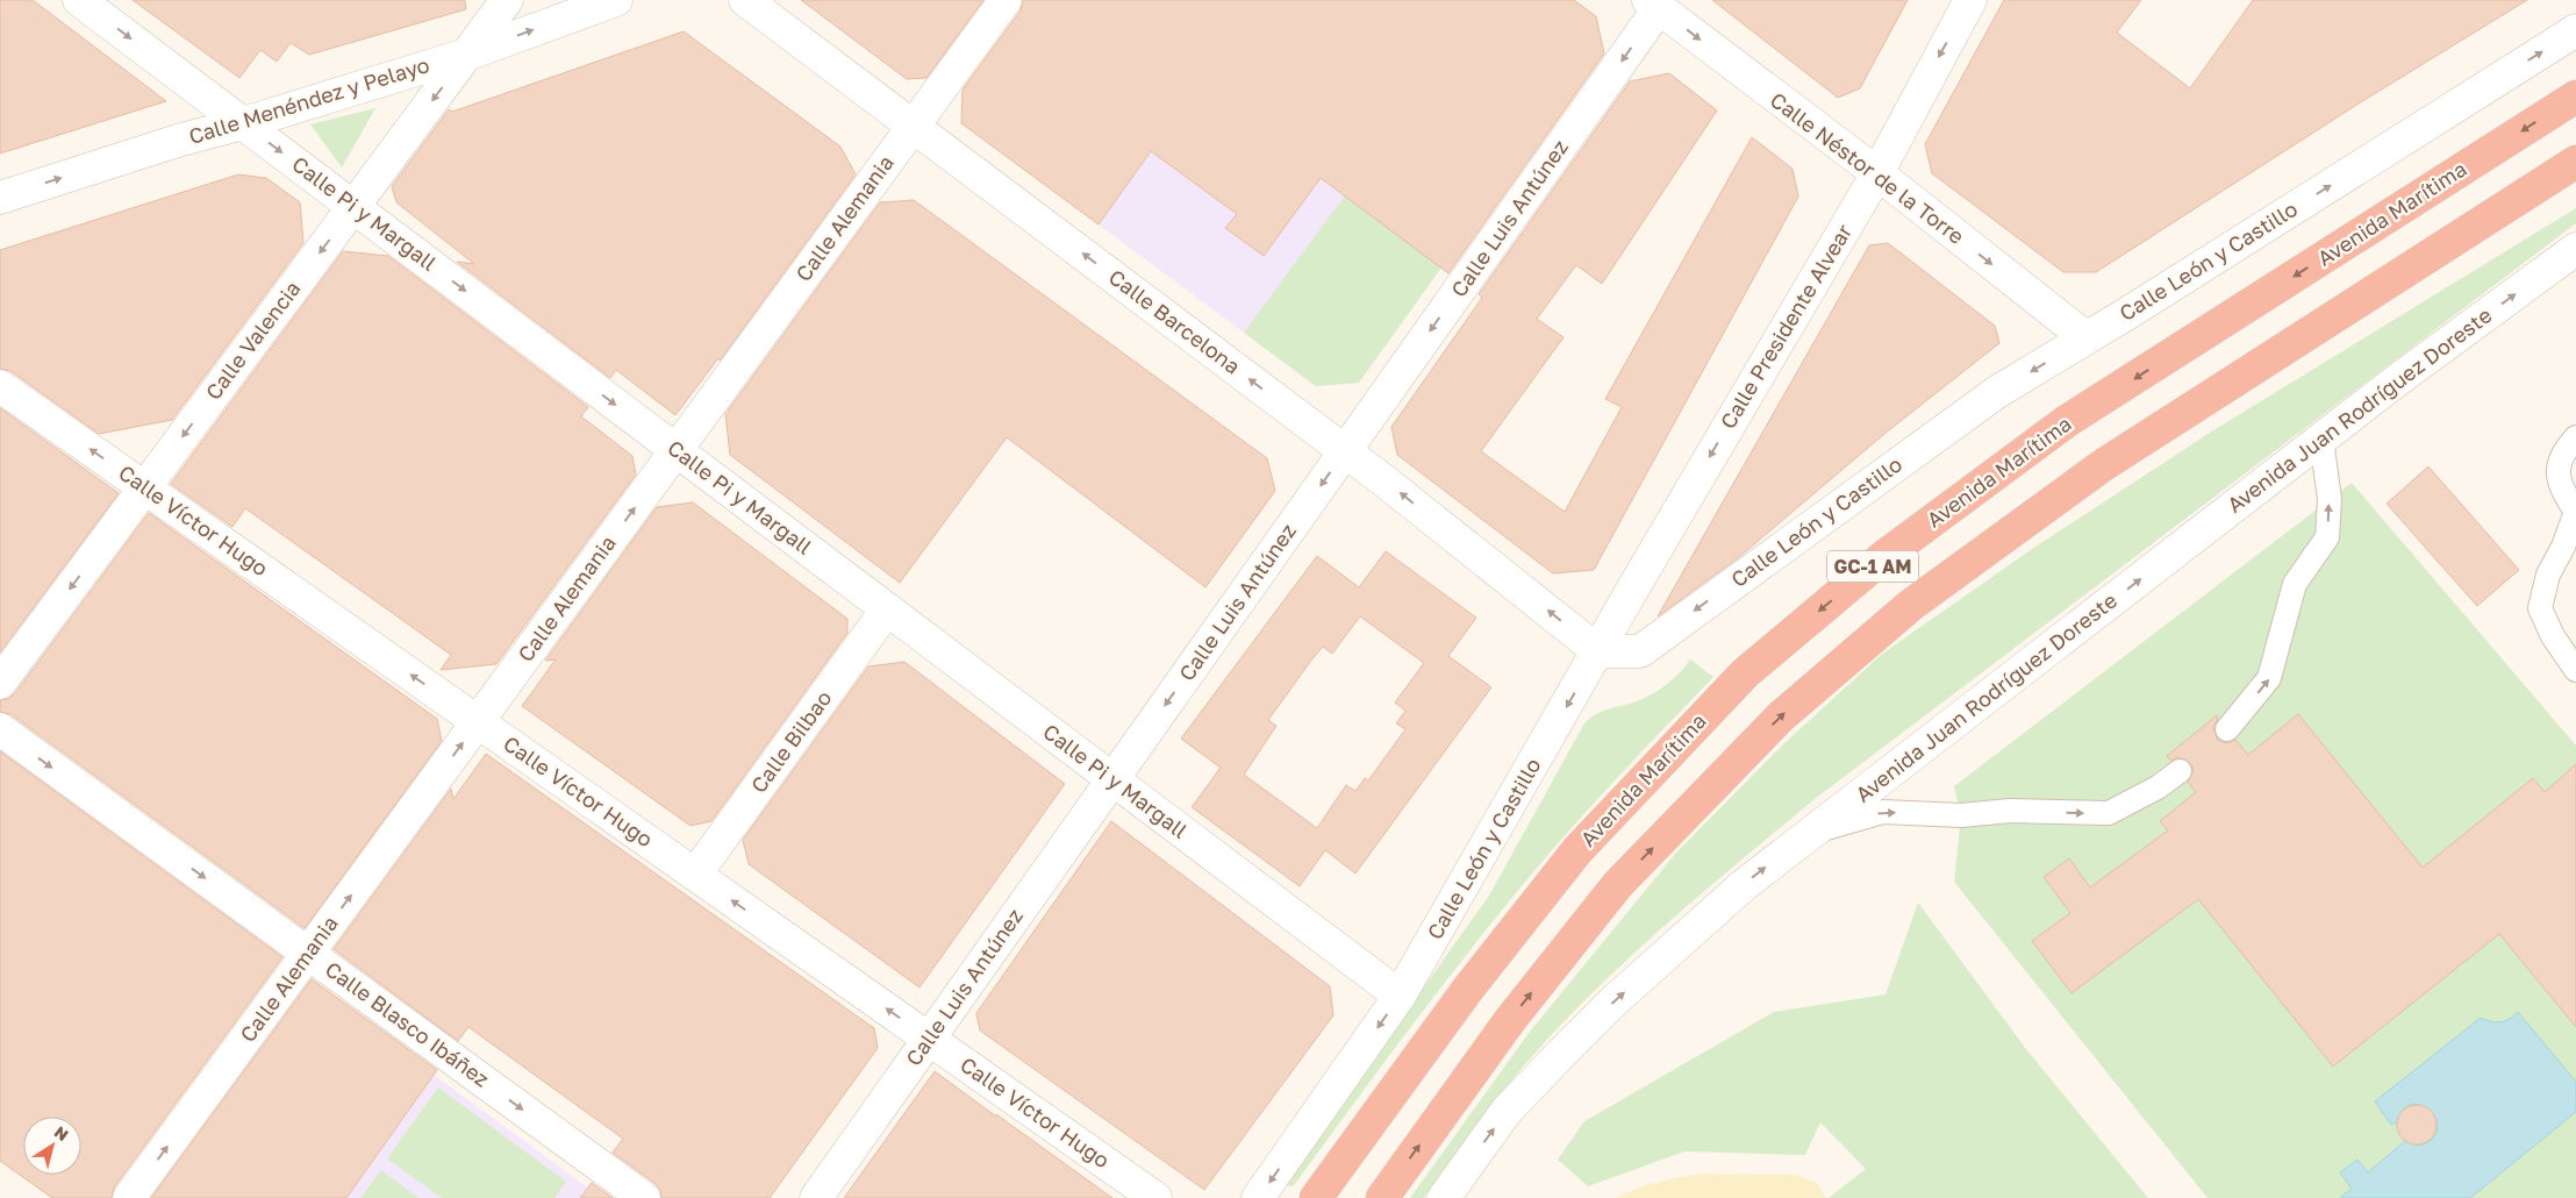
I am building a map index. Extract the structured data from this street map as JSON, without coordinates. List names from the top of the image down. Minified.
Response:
{"streets":{"highway":["Avenida Marítima","GC-1 AM"],"street":["Calle Menéndez y Pelayo","Calle Néstor de la Torre","Calle Pi y Margall","Calle Alemania","Calle Luis Antúnez","Calle León y Castillo","Calle Barcelona","Calle Presidente Alvear","Calle Valencia","Avenida Juan Rodríguez Doreste","Calle Víctor Hugo","Calle Bilbao","Calle Blasco Ibáñez"]},"crossings":[["Calle Menéndez y Pelayo","Calle Pi y Margall"],["Calle Menéndez y Pelayo","Calle Valencia"],["Calle Néstor de la Torre","Calle Luis Antúnez"],["Calle Néstor de la Torre","Calle León y Castillo"],["Calle Néstor de la Torre","Calle Presidente Alvear"],["Calle Pi y Margall","Calle Alemania"],["Calle Pi y Margall","Calle Luis Antúnez"],["Calle Pi y Margall","Calle León y Castillo"],["Calle Pi y Margall","Calle Valencia"],["Calle Pi y Margall","Calle Bilbao"],["Calle Alemania","Calle Barcelona"],["Calle Alemania","Calle Víctor Hugo"],["Calle Alemania","Calle Blasco Ibáñez"],["Calle Luis Antúnez","Calle Barcelona"],["Calle Luis Antúnez","Calle Víctor Hugo"],["Calle León y Castillo","Calle Barcelona"],["Calle León y Castillo","Calle Presidente Alvear"],["Calle Barcelona","Calle Presidente Alvear"],["Calle Valencia","Calle Víctor Hugo"],["Calle Víctor Hugo","Calle Bilbao"]],"one_way":["Calle Menéndez y Pelayo","Calle Néstor de la Torre","Calle Pi y Margall","Calle Alemania","Calle Luis Antúnez","Calle Barcelona","Calle Presidente Alvear","Calle Valencia","Avenida Juan Rodríguez Doreste","Calle Víctor Hugo","Calle Blasco Ibáñez"],"north":"top right"}
